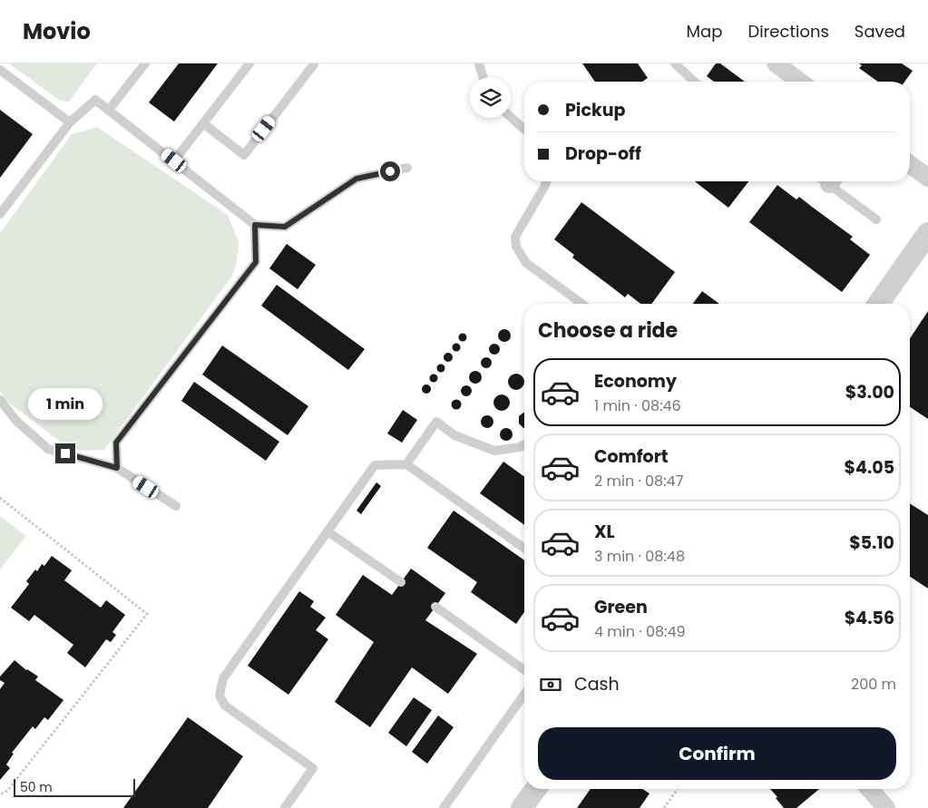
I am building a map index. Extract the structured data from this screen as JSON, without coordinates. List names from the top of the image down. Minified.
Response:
{"scale_bar":"50 m","page":{"header":"Movio","nav":["Map","Directions","Saved"],"banner":["Pickup","Drop-off"],"heading":"Choose a ride","list":[{"name":"Economy","note":"1 min · 08:46","value":"$3.00"},{"name":"Comfort","note":"2 min · 08:47","value":"$4.05"},{"name":"XL","note":"3 min · 08:48","value":"$5.10"},{"name":"Green","note":"4 min · 08:49","value":"$4.56"}],"bubble":"1 min","pay":["Cash","200 m"],"buttons":"Confirm","scale":"50 m"}}
